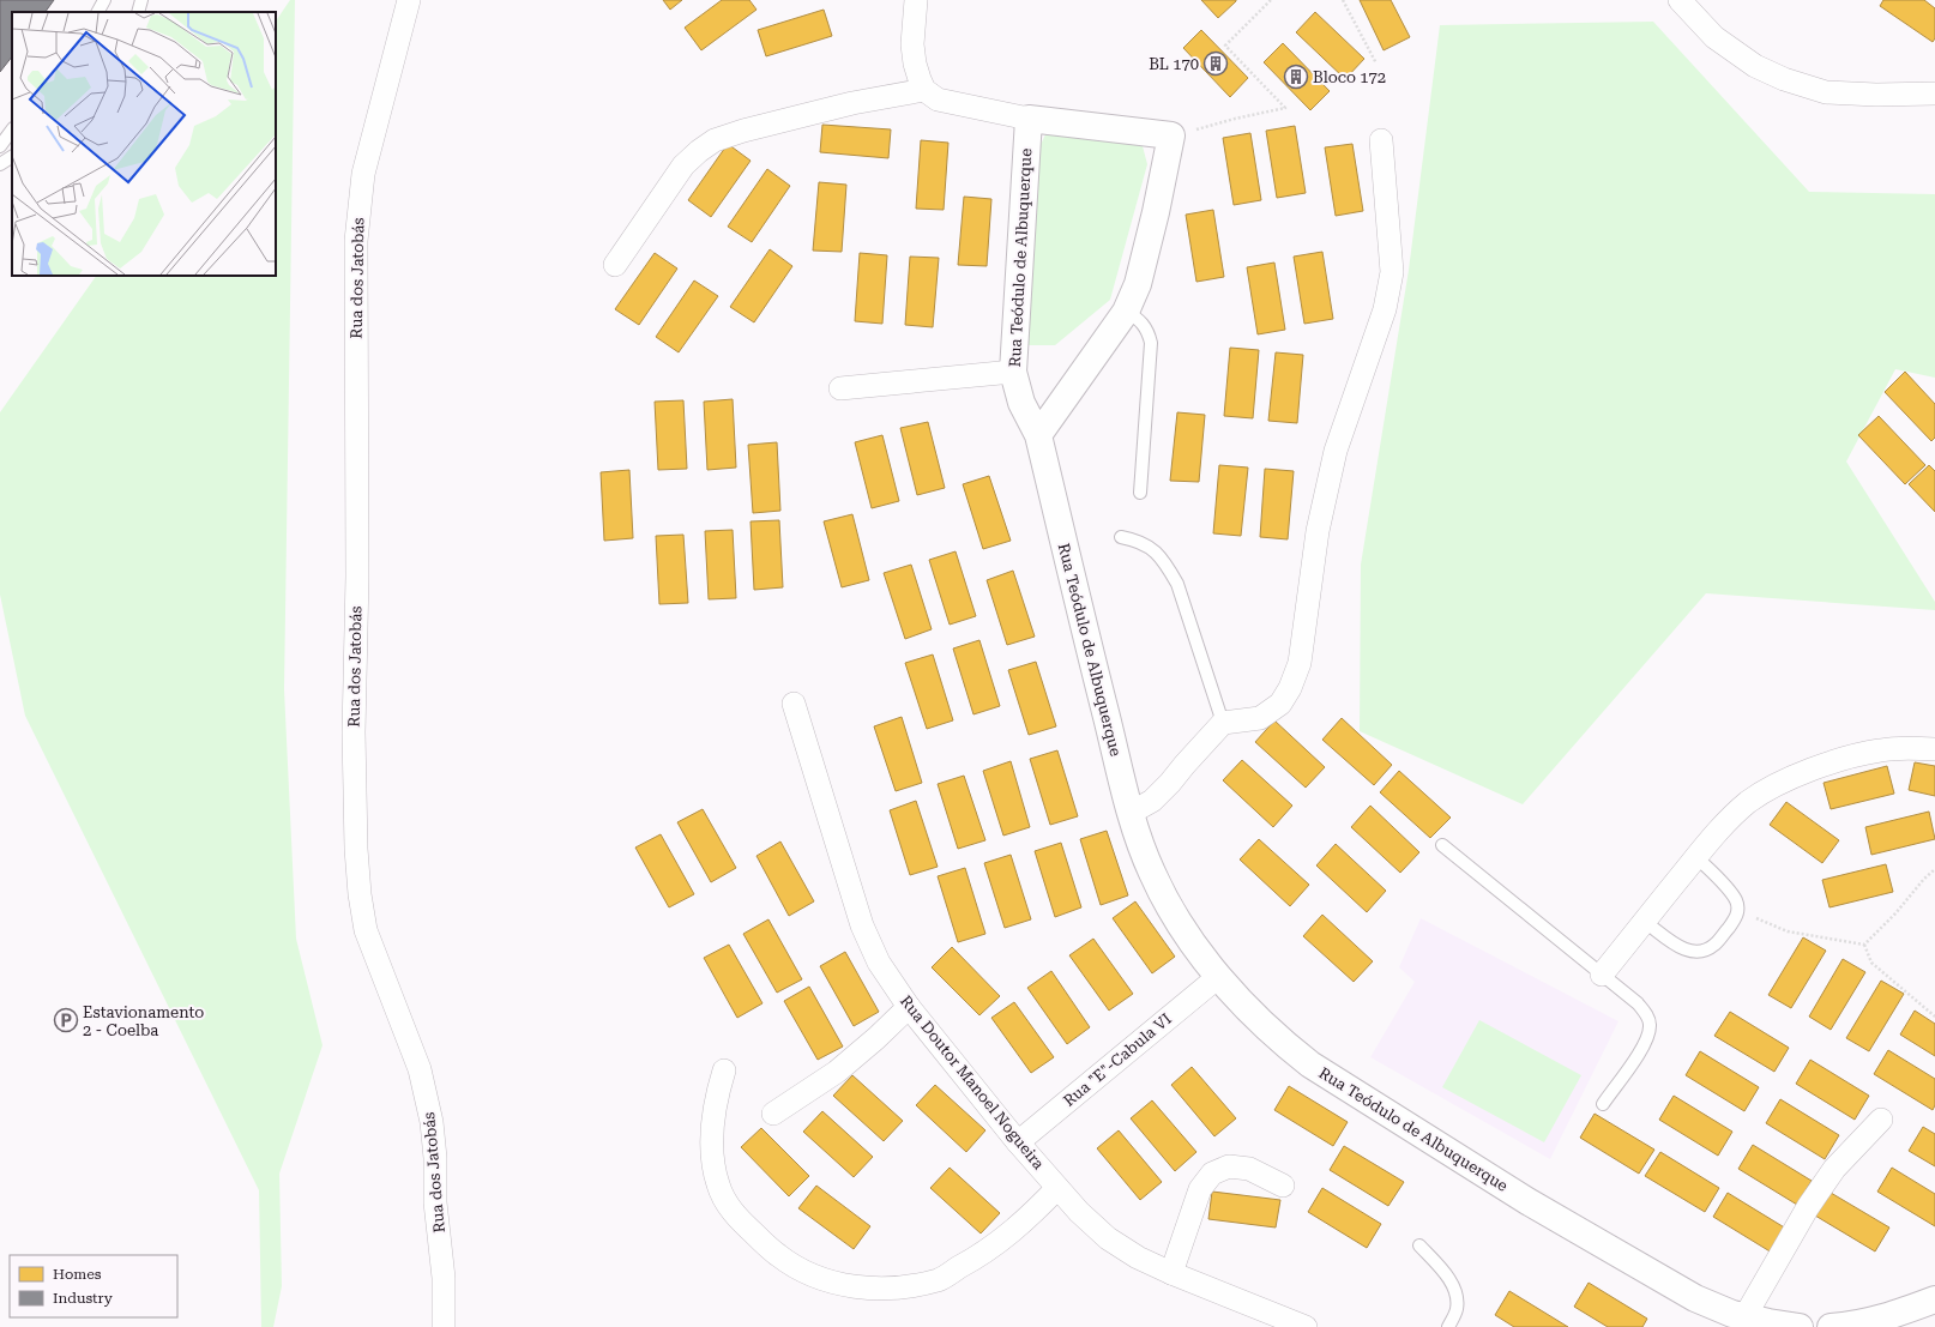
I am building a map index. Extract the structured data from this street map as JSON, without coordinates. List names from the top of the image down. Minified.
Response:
{"streets":{"street":["Rua Teódulo de Albuquerque","Rua dos Jatobás","Rua \"E\"-Cabula VI","Rua Doutor Manoel Nogueira"]},"crossings":[["Rua Teódulo de Albuquerque","Rua \"E\"-Cabula VI"],["Rua \"E\"-Cabula VI","Rua Doutor Manoel Nogueira"]],"places":{"building":["BL 170","Bloco 172"],"parking":["Estavionamento 2 - Coelba"]},"legend":["Homes","Industry"]}
